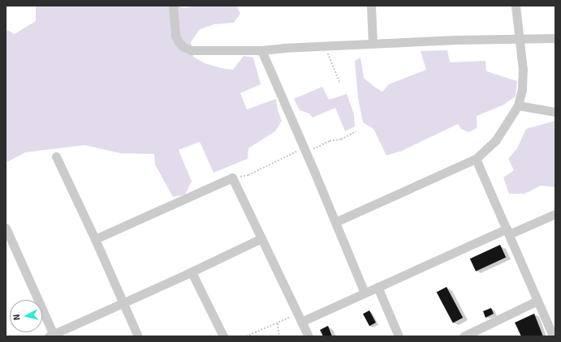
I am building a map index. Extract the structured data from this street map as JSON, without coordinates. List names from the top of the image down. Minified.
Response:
{"north":"left"}
